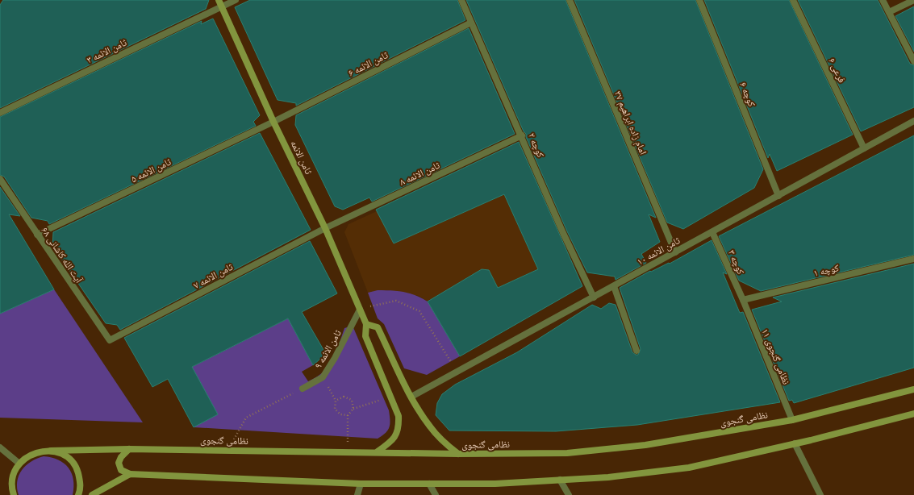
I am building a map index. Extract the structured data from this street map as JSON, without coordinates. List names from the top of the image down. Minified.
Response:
{"streets":{"street":["ثامن الائمه ۳","ثامن الائمه ۶","فرعی ۶","کوچه ۶","امام زاده ابراهیم ۳۷","کوچه ۲","ثامن الائمه","ثامن الائمه ۵","ثامن الائمه ۸","ثامن الائمه ۱۰","آیت الله کاشانی ۶۸","کوچه ۳","کوچه ۱","ثامن الائمه ۷","ثامن الائمه ۹","نظامی گنجوی ۱۱","نظامی گنجوی"]},"crossings":[["ثامن الائمه ۳","ثامن الائمه"],["ثامن الائمه ۶","کوچه ۲"],["ثامن الائمه ۶","ثامن الائمه"],["ثامن الائمه ۶","ثامن الائمه ۵"],["فرعی ۶","ثامن الائمه ۱۰"],["کوچه ۶","ثامن الائمه ۱۰"],["امام زاده ابراهیم ۳۷","ثامن الائمه ۱۰"],["کوچه ۲","ثامن الائمه ۸"],["کوچه ۲","ثامن الائمه ۱۰"],["ثامن الائمه","ثامن الائمه ۵"],["ثامن الائمه","ثامن الائمه ۸"],["ثامن الائمه","ثامن الائمه ۷"],["ثامن الائمه","ثامن الائمه ۹"],["ثامن الائمه ۵","آیت الله کاشانی ۶۸"],["ثامن الائمه ۸","ثامن الائمه ۷"],["ثامن الائمه ۱۰","کوچه ۳"],["آیت الله کاشانی ۶۸","ثامن الائمه ۷"],["کوچه ۳","کوچه ۱"],["کوچه ۳","نظامی گنجوی ۱۱"],["کوچه ۱","نظامی گنجوی ۱۱"],["نظامی گنجوی ۱۱","نظامی گنجوی"]]}
